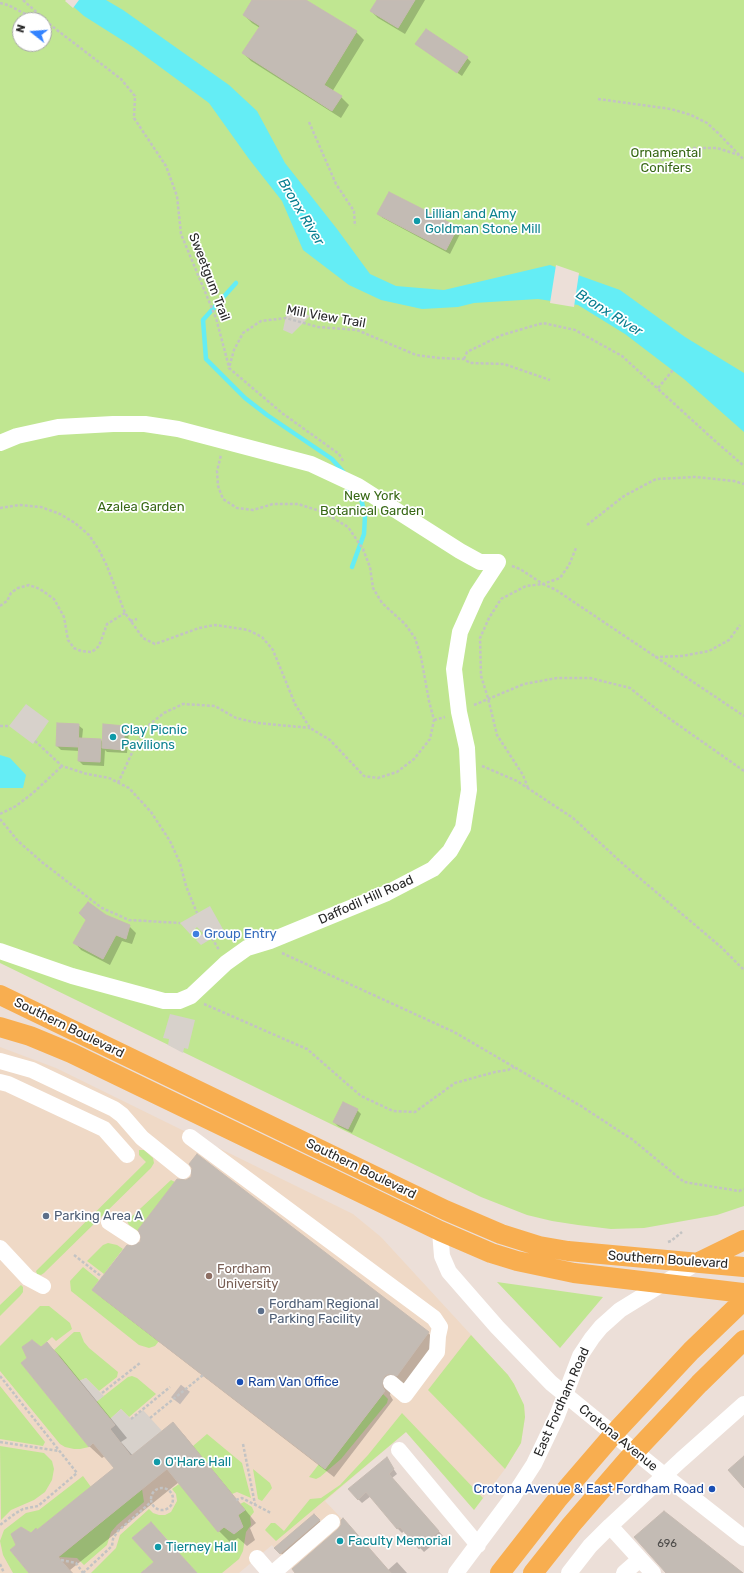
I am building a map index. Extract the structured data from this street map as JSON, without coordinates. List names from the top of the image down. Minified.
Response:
{"streets":{"main road":["Southern Boulevard"],"street":["Daffodil Hill Road","East Fordham Road","Crotona Avenue"],"path":["Sweetgum Trail","Mill View Trail"]},"crossings":[["Sweetgum Trail","Mill View Trail"],["Southern Boulevard","East Fordham Road"],["Southern Boulevard","Crotona Avenue"],["East Fordham Road","Crotona Avenue"]],"water":["Bronx River"],"parks":["Ornamental Conifers","New York Botanical Garden","Azalea Garden"],"places":["Lillian and Amy Goldman Stone Mill","Clay Picnic Pavilions","Group Entry","Parking Area A","Fordham University","Fordham Regional Parking Facility","Ram Van Office","O'Hare Hall","Crotona Avenue & East Fordham Road","Faculty Memorial","Tierney Hall"],"house_numbers":["696"],"north":"left"}
